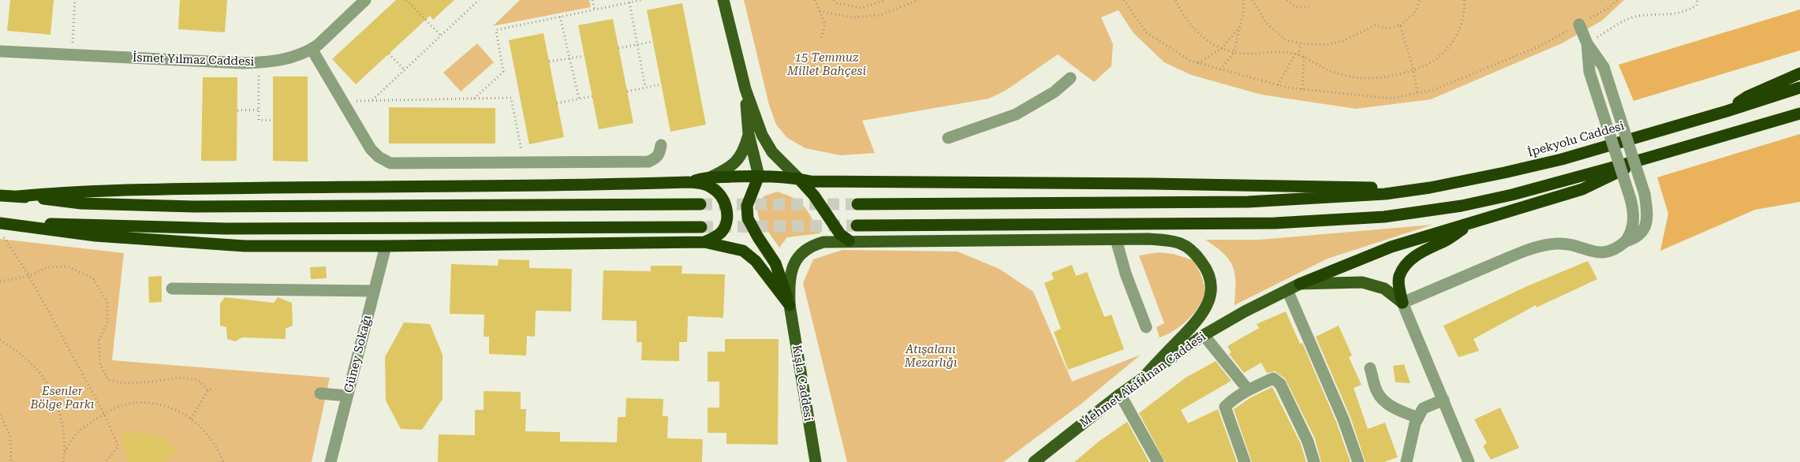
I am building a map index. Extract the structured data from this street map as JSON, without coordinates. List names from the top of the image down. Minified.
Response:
{"streets":{"highway":["İpekyolu Caddesi"],"main road":["Mehmet Akif İnan Caddesi","Kışla Caddesi"],"street":["İsmet Yılmaz Caddesi","Güney Sokağı"]},"crossings":[["Mehmet Akif İnan Caddesi","Kışla Caddesi"]],"parks":["15 Temmuz Millet Bahçesi","Atışalanı Mezarlığı","Esenler Bölge Parkı"]}
